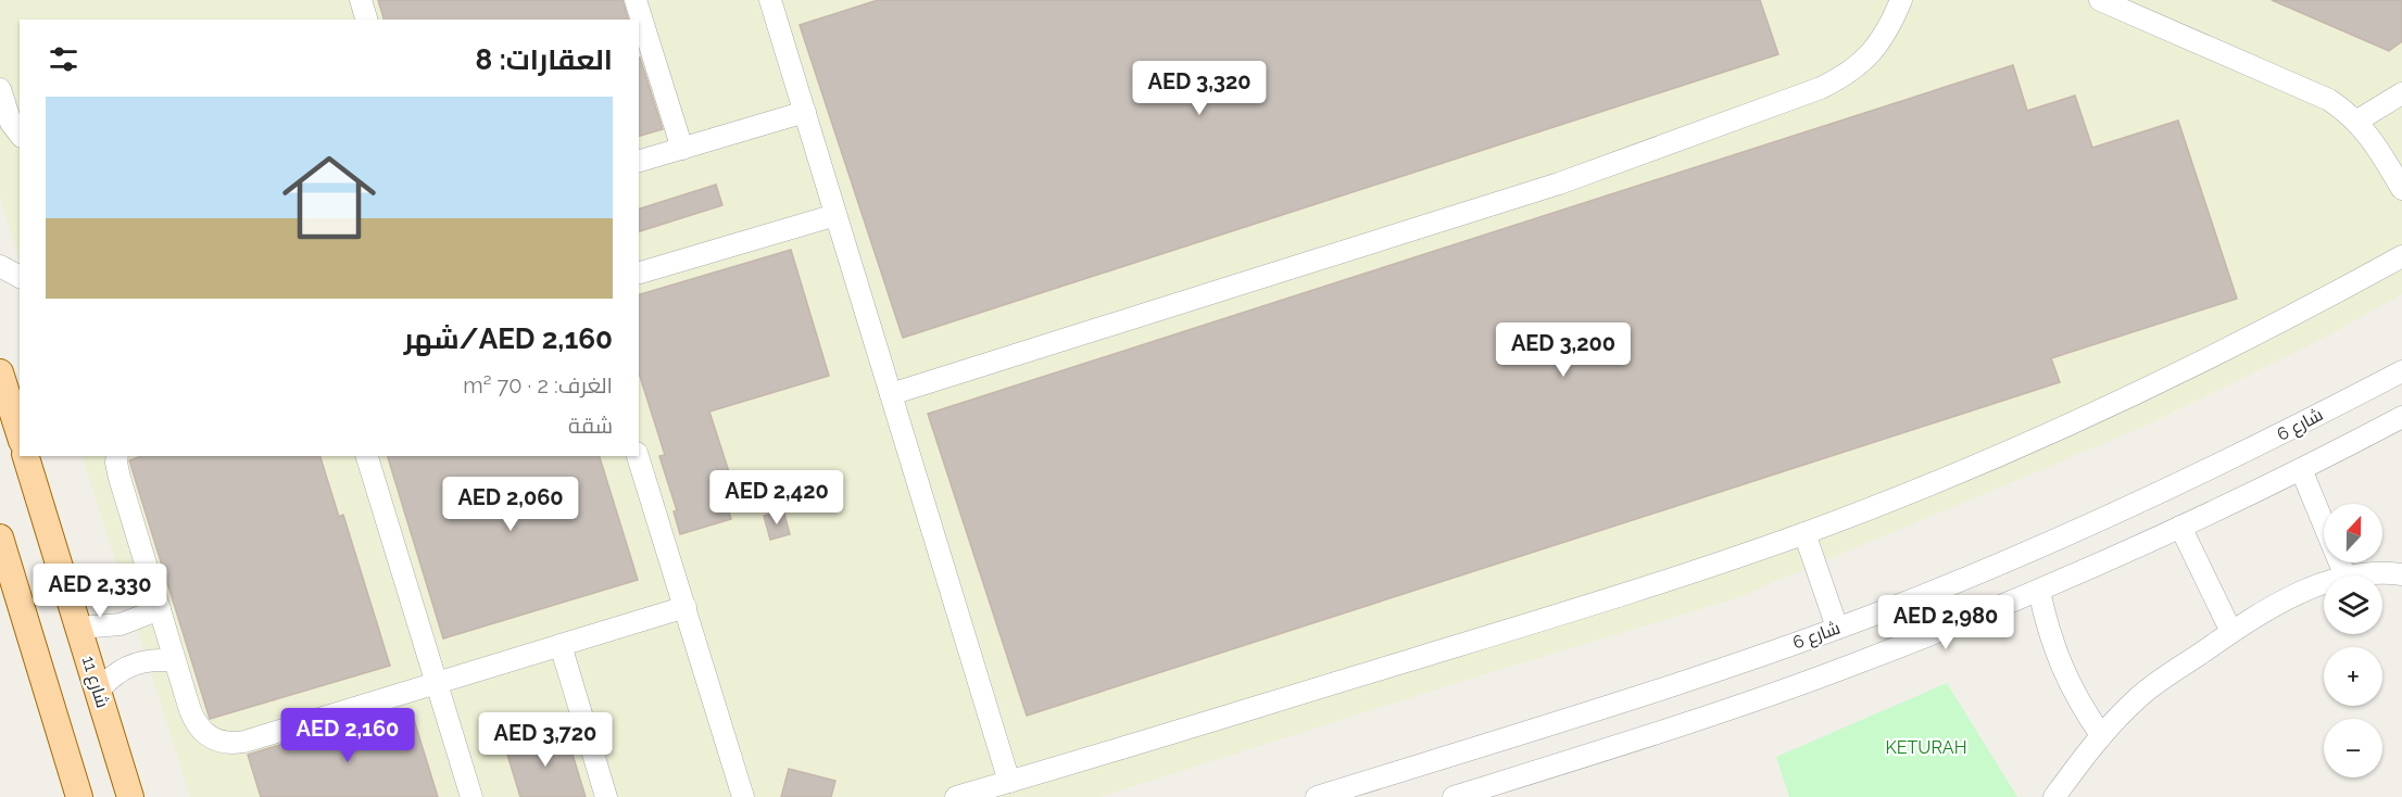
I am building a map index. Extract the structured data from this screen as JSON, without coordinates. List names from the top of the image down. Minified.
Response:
{"streets":{"main road":["شارع 11"],"street":["شارع 6"]},"parks":["KETURAH"],"north":"top","page":{"heading":"العقارات: 8","price":["AED 3,320","AED 3,200","AED 2,420","AED 2,060","AED 2,330","AED 2,980","AED 2,160","AED 3,720"],"list":[{"name":"AED 2,160/شهر","note":"الغرف: 2 · 70 m² · شقة"}],"map_buttons":["+","−"]}}
